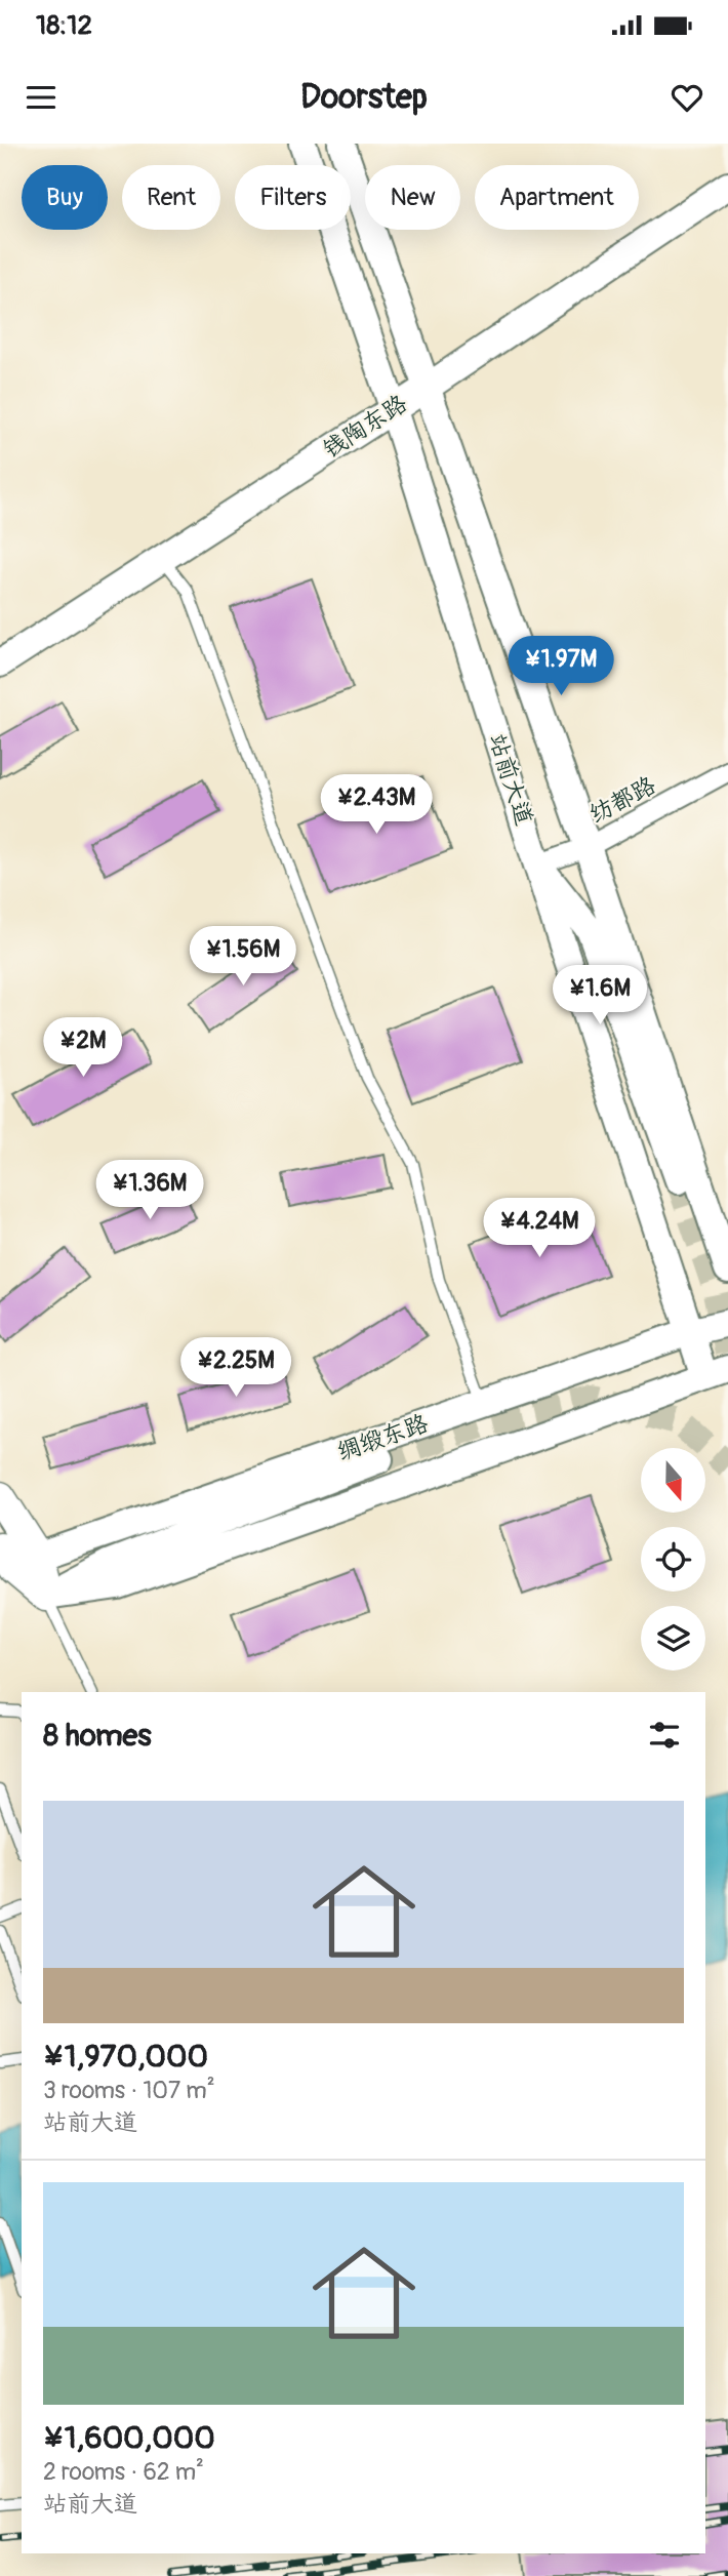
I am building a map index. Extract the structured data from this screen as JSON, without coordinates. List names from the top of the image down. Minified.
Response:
{"streets":{"main road":["钱陶东路","站前大道","绸缎东路"],"street":["纺都路"]},"crossings":[["钱陶东路","站前大道"],["站前大道","纺都路"],["站前大道","绸缎东路"]],"north":"bottom","page":{"status":"18:12","header":"Doorstep","chip":["Buy","Rent","Filters","New","Apartment"],"price":["¥1.97M","¥2.43M","¥1.56M","¥1.6M","¥2M","¥1.36M","¥4.24M","¥2.25M"],"heading":"8 homes","list":[{"name":"¥1,970,000","note":"3 rooms · 107 m² · 站前大道"},{"name":"¥1,600,000","note":"2 rooms · 62 m² · 站前大道"}]}}
